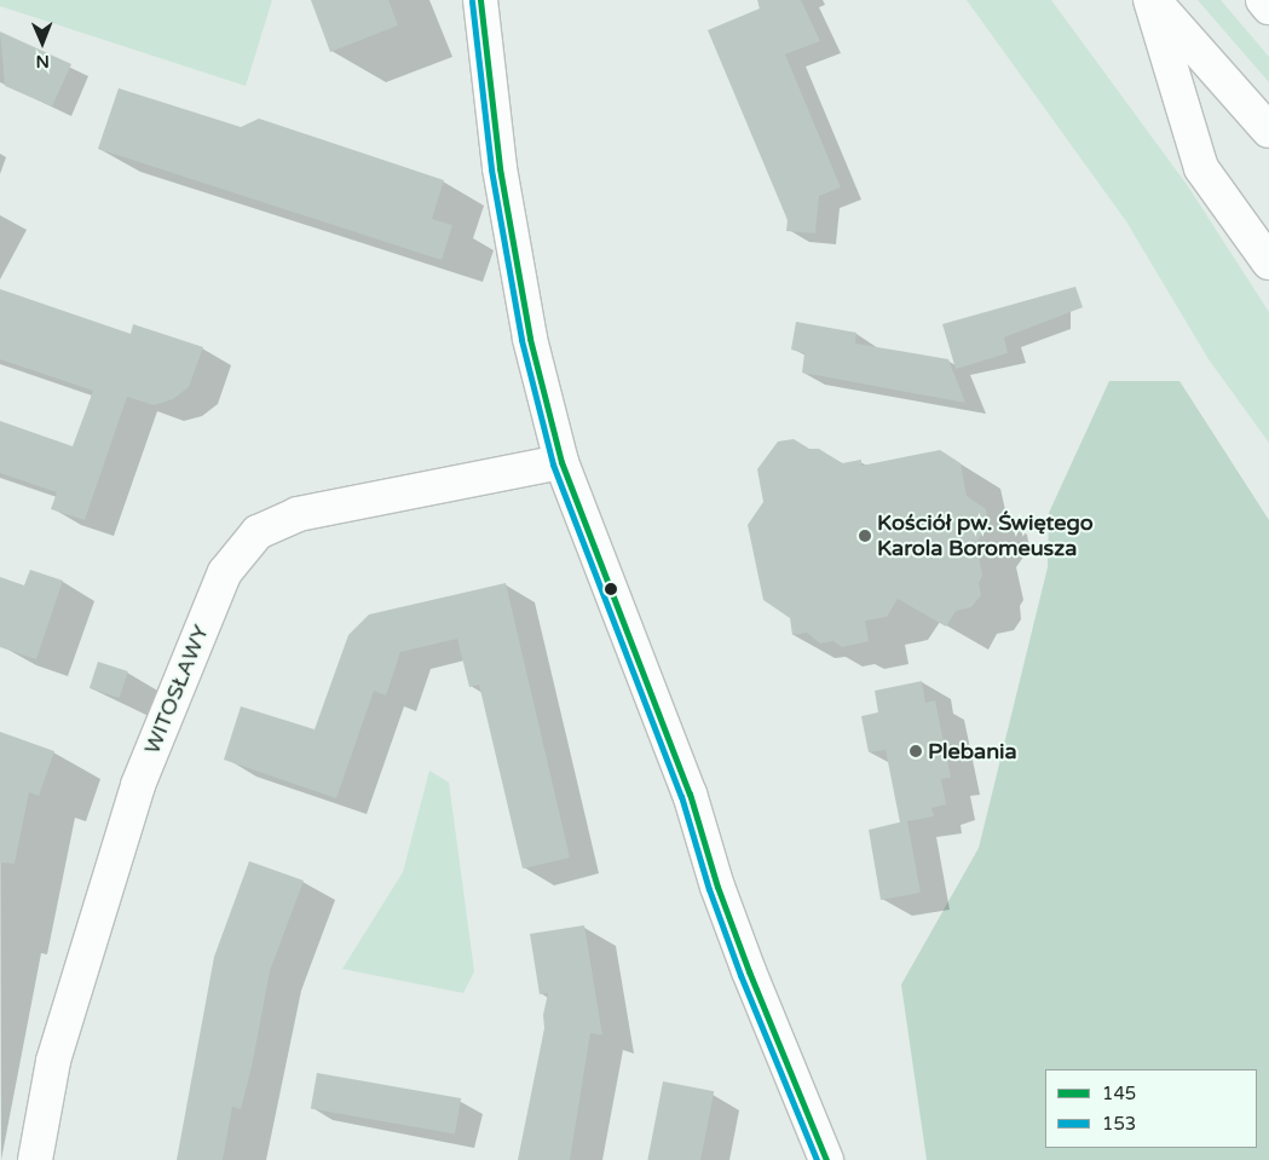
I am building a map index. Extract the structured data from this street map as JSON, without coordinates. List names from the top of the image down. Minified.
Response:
{"streets":{"main road":["WITOSŁAWY"]},"places":["Kościół pw. Świętego Karola Boromeusza","Plebania"],"lines":["transit line 145","transit line 153"],"legend":["145","153"],"north":"bottom"}
